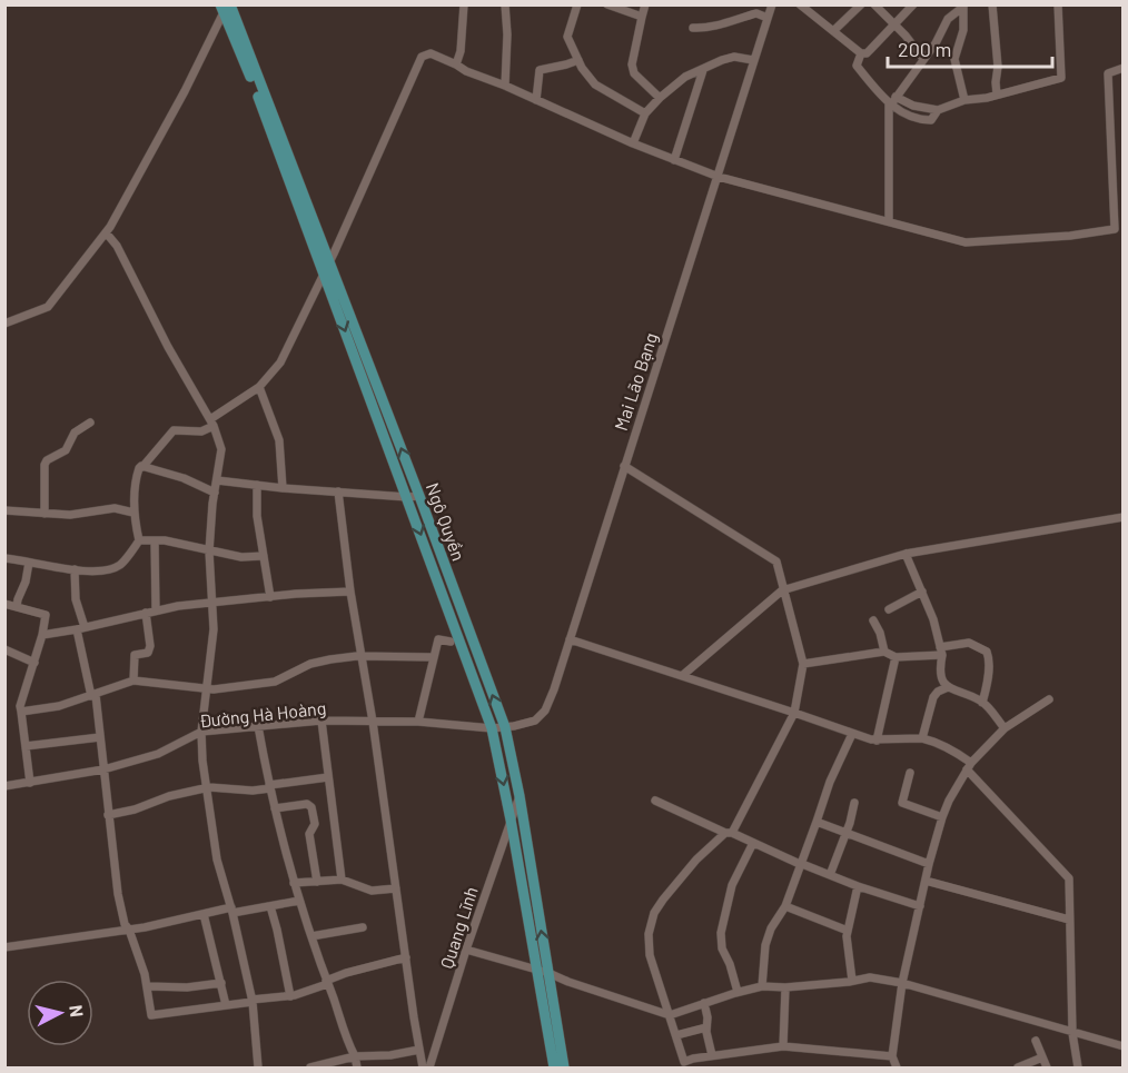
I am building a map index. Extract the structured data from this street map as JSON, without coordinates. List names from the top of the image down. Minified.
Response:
{"streets":{"main road":["Ngô Quyền"],"street":["Mai Lão Bạng","Đường Hà Hoàng","Quang Lĩnh"]},"crossings":[["Mai Lão Bạng","Ngô Quyền"],["Mai Lão Bạng","Đường Hà Hoàng"],["Ngô Quyền","Đường Hà Hoàng"],["Ngô Quyền","Quang Lĩnh"]],"scale_bar":"200 m","north":"right"}
